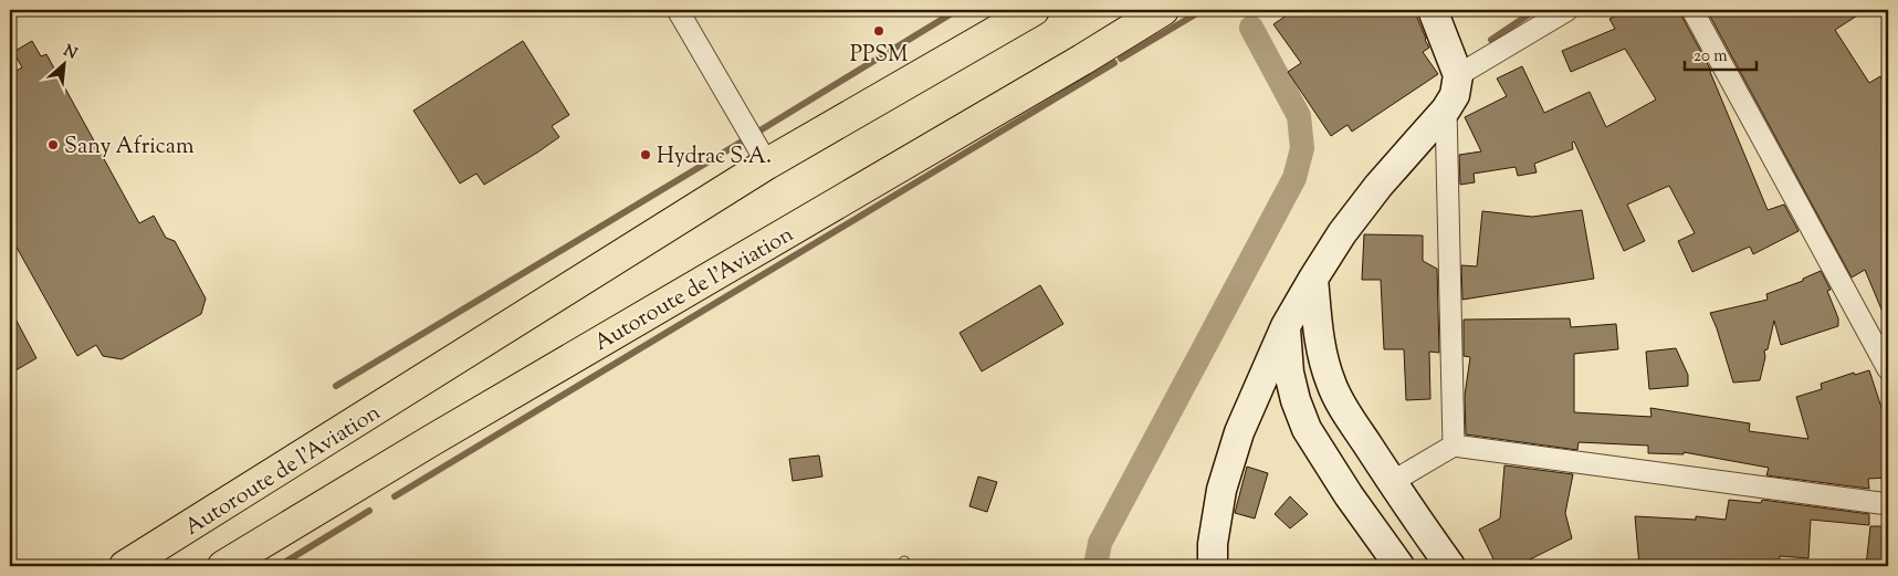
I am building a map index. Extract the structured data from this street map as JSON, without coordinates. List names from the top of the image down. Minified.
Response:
{"streets":{"highway":["Autoroute de l'Aviation"]},"places":["PPSM","Sany Africam","Hydrac S.A."],"scale_bar":"20 m","north":"top right"}
